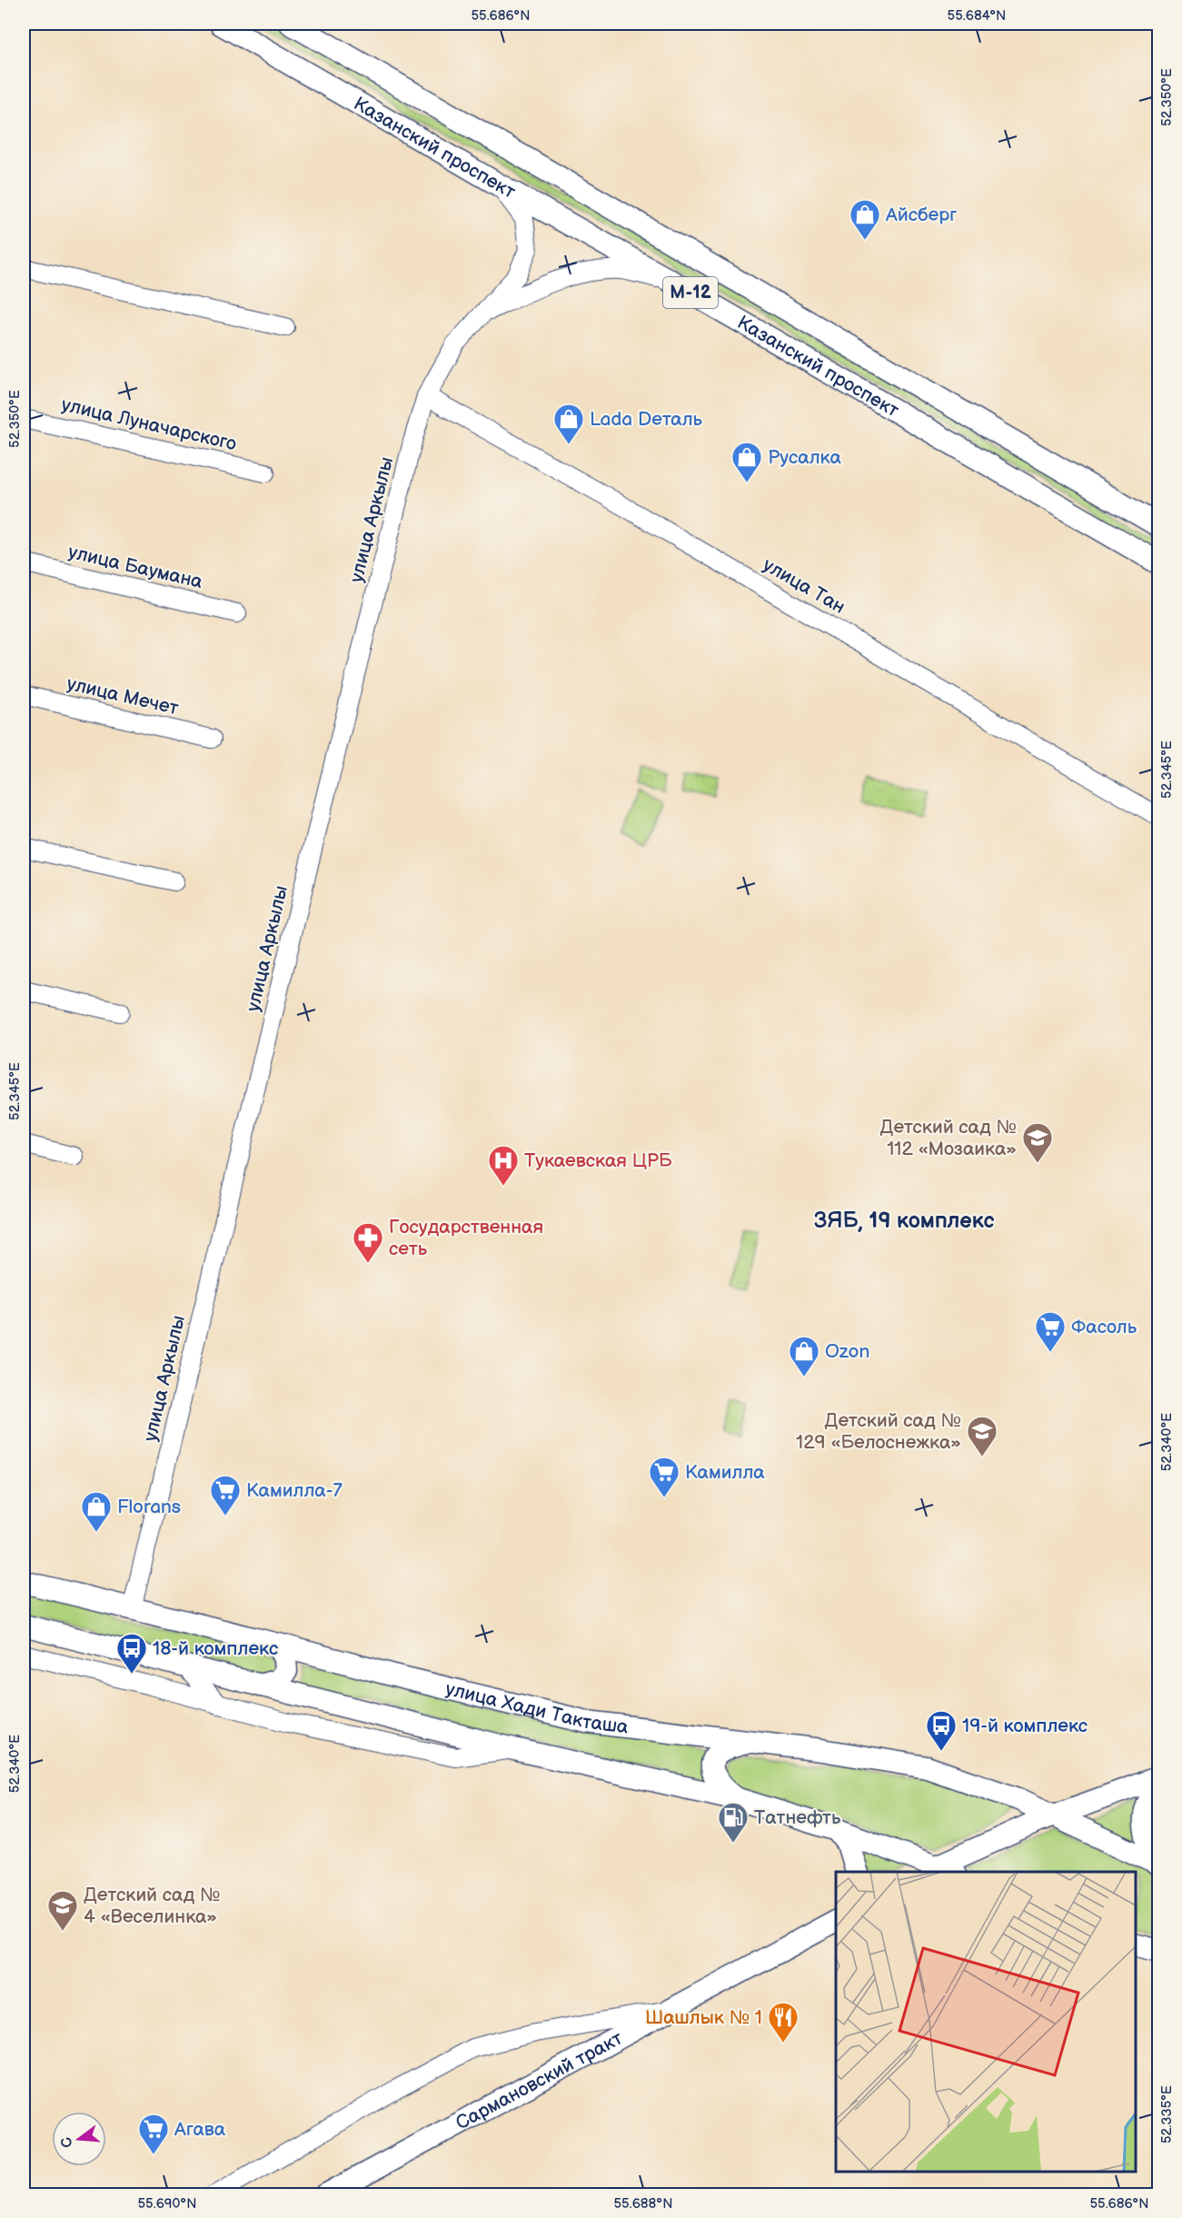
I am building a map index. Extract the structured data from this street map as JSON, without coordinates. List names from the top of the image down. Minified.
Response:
{"streets":{"main road":["Казанский проспект","М-12","улица Хади Такташа","Сармановский тракт"],"street":["улица Луначарского","улица Аркылы","улица Баумана","улица Тан","улица Мечет"]},"crossings":[["Казанский проспект","улица Аркылы"],["улица Аркылы","улица Тан"],["улица Аркылы","улица Хади Такташа"]],"districts":["ЗЯБ, 19 комплекс"],"places":{"shop":["Айсберг","Lada Dеталь","Русалка","Ozon","Florans"],"school or university":["Детский сад № 112 «Мозаика»","Детский сад № 129 «Белоснежка»","Детский сад № 4 «Веселинка»"],"hospital":["Тукаевская ЦРБ"],"pharmacy":["Государственная сеть"],"supermarket":["Фасоль","Камилла","Камилла-7","Агава"],"bus stop":["18-й комплекс","19-й комплекс"],"fuel station":["Татнефть"],"restaurant":["Шашлык № 1"]},"north":"left","coordinates":["55.686°N","55.684°N","52.350°E","52.345°E","52.340°E","52.335°E","55.690°N","55.688°N"]}
